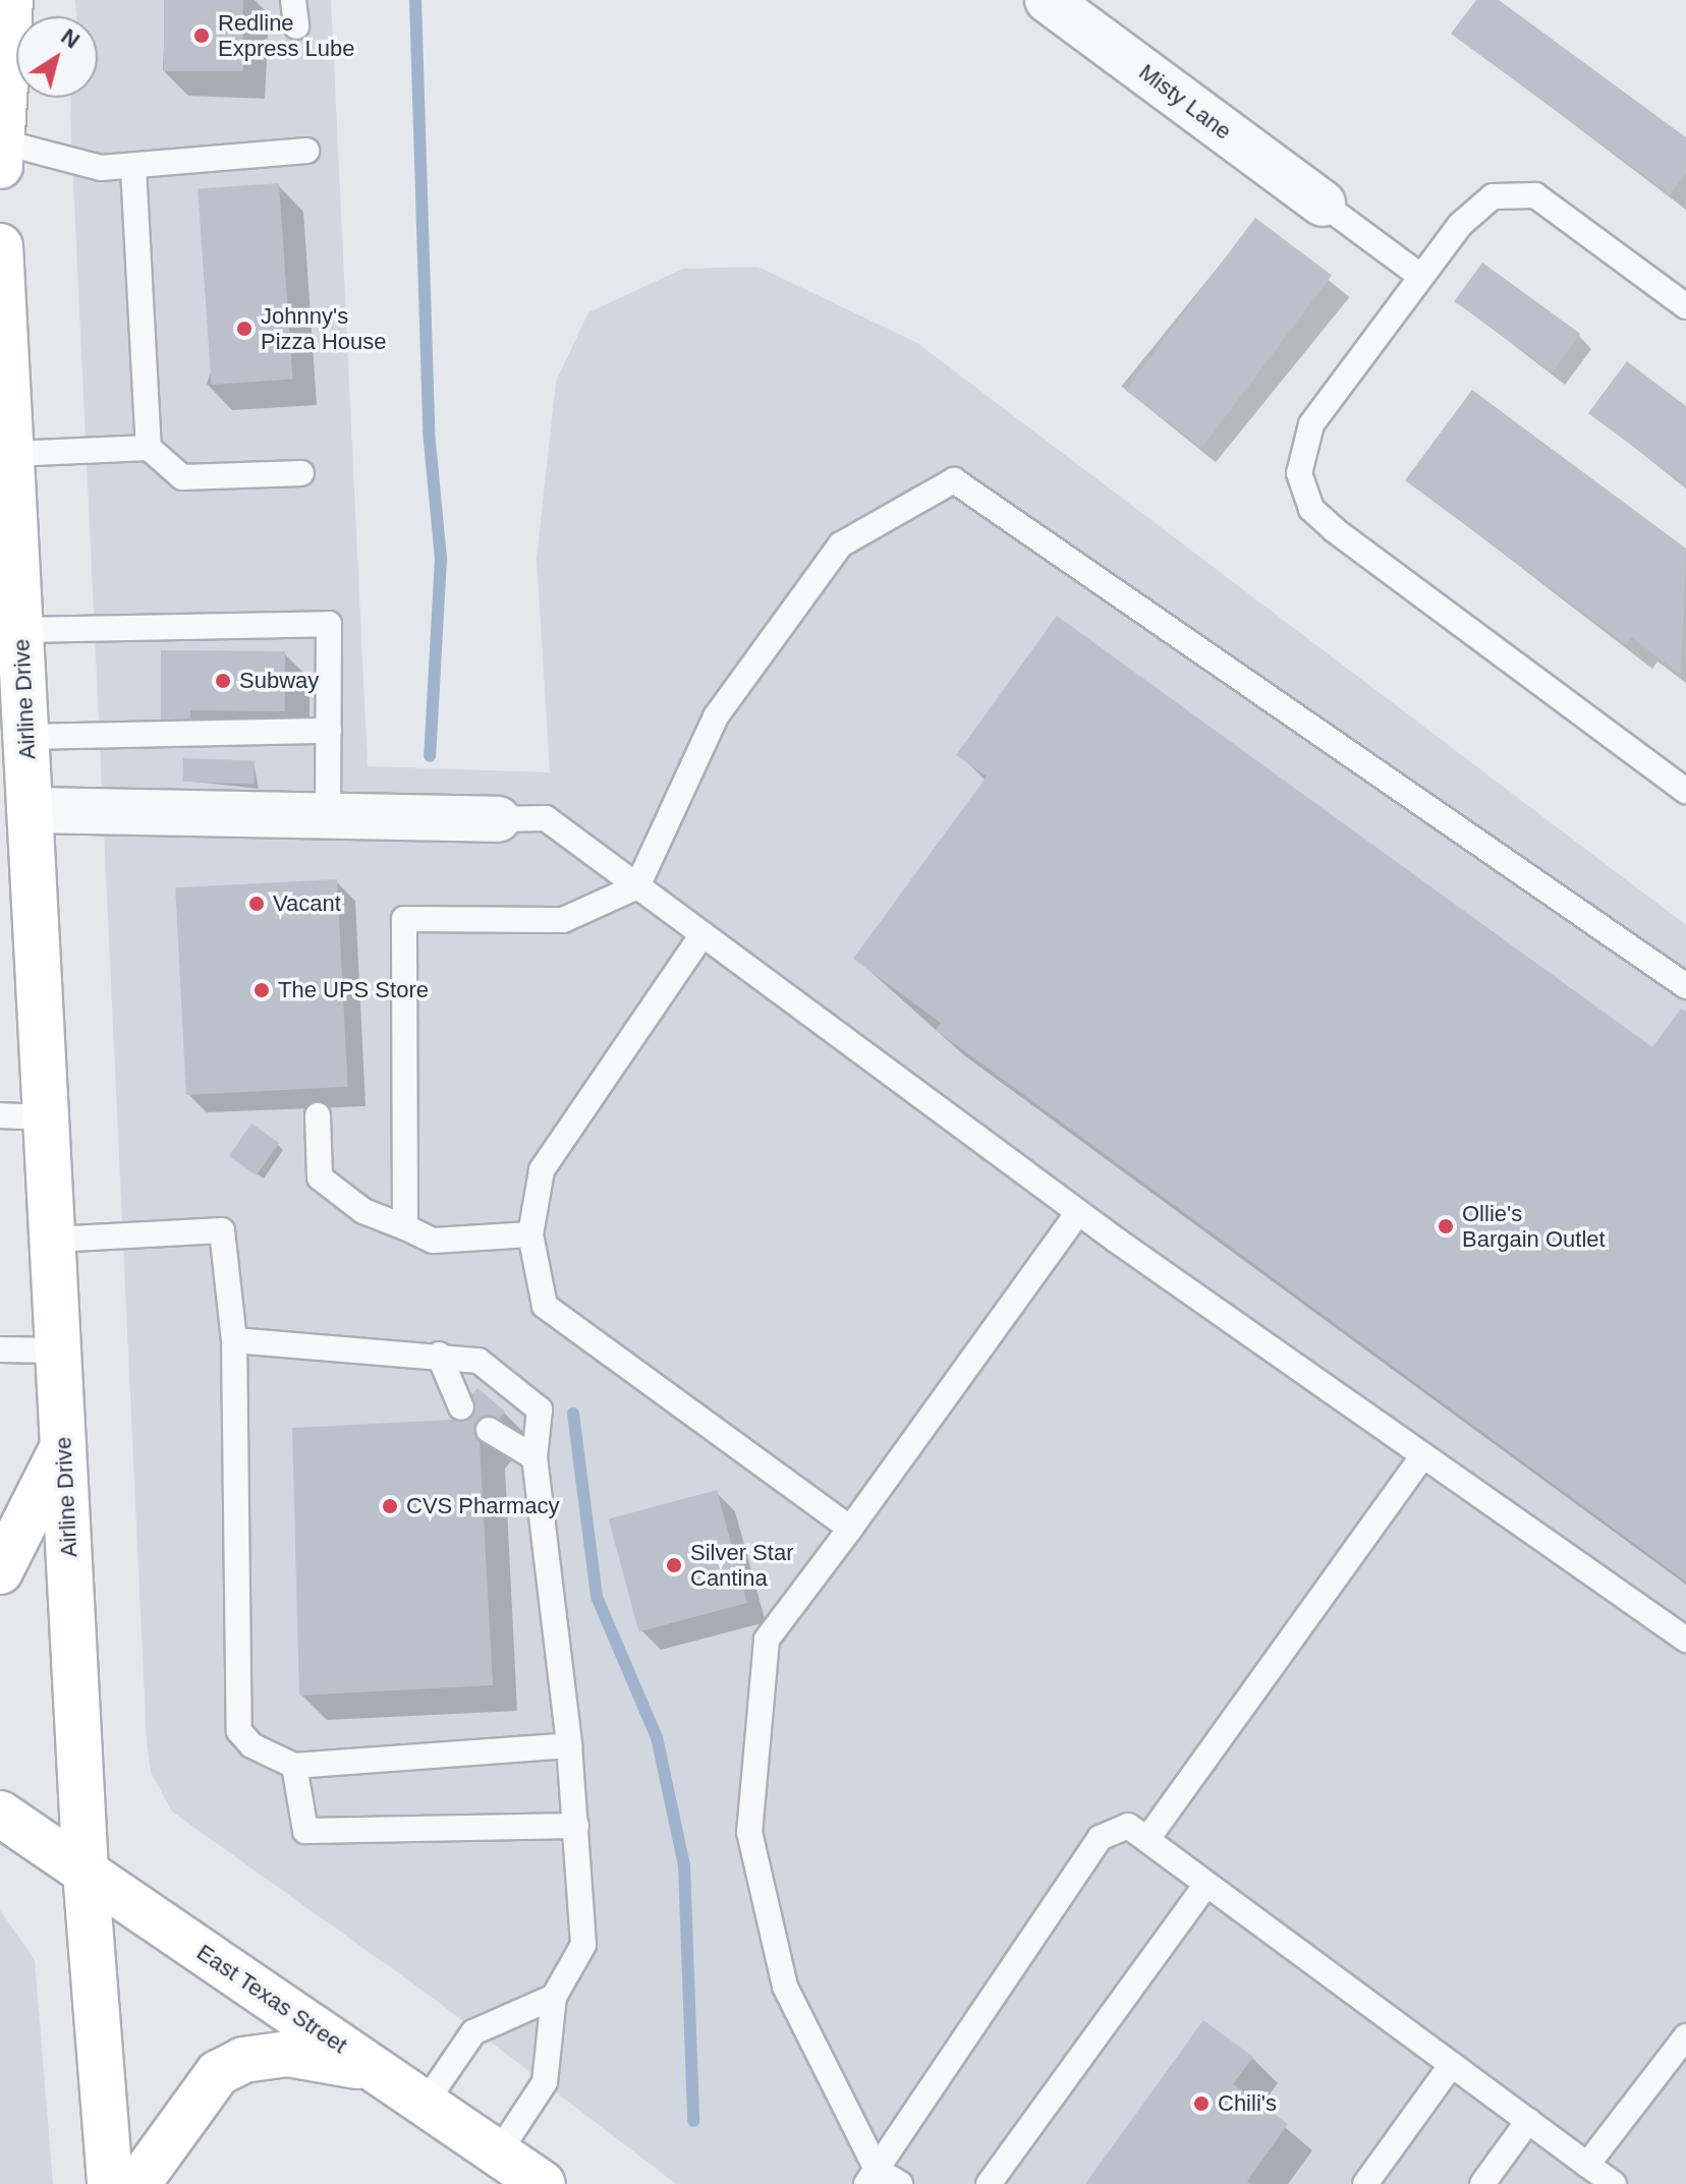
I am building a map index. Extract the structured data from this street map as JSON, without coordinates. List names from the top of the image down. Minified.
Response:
{"streets":{"main road":["Airline Drive","East Texas Street"],"street":["Misty Lane"]},"crossings":[["Airline Drive","East Texas Street"]],"places":["Redline Express Lube","Johnny's Pizza House","Subway","Vacant","The UPS Store","Ollie's Bargain Outlet","CVS Pharmacy","Silver Star Cantina","Chili's"],"north":"top right"}
